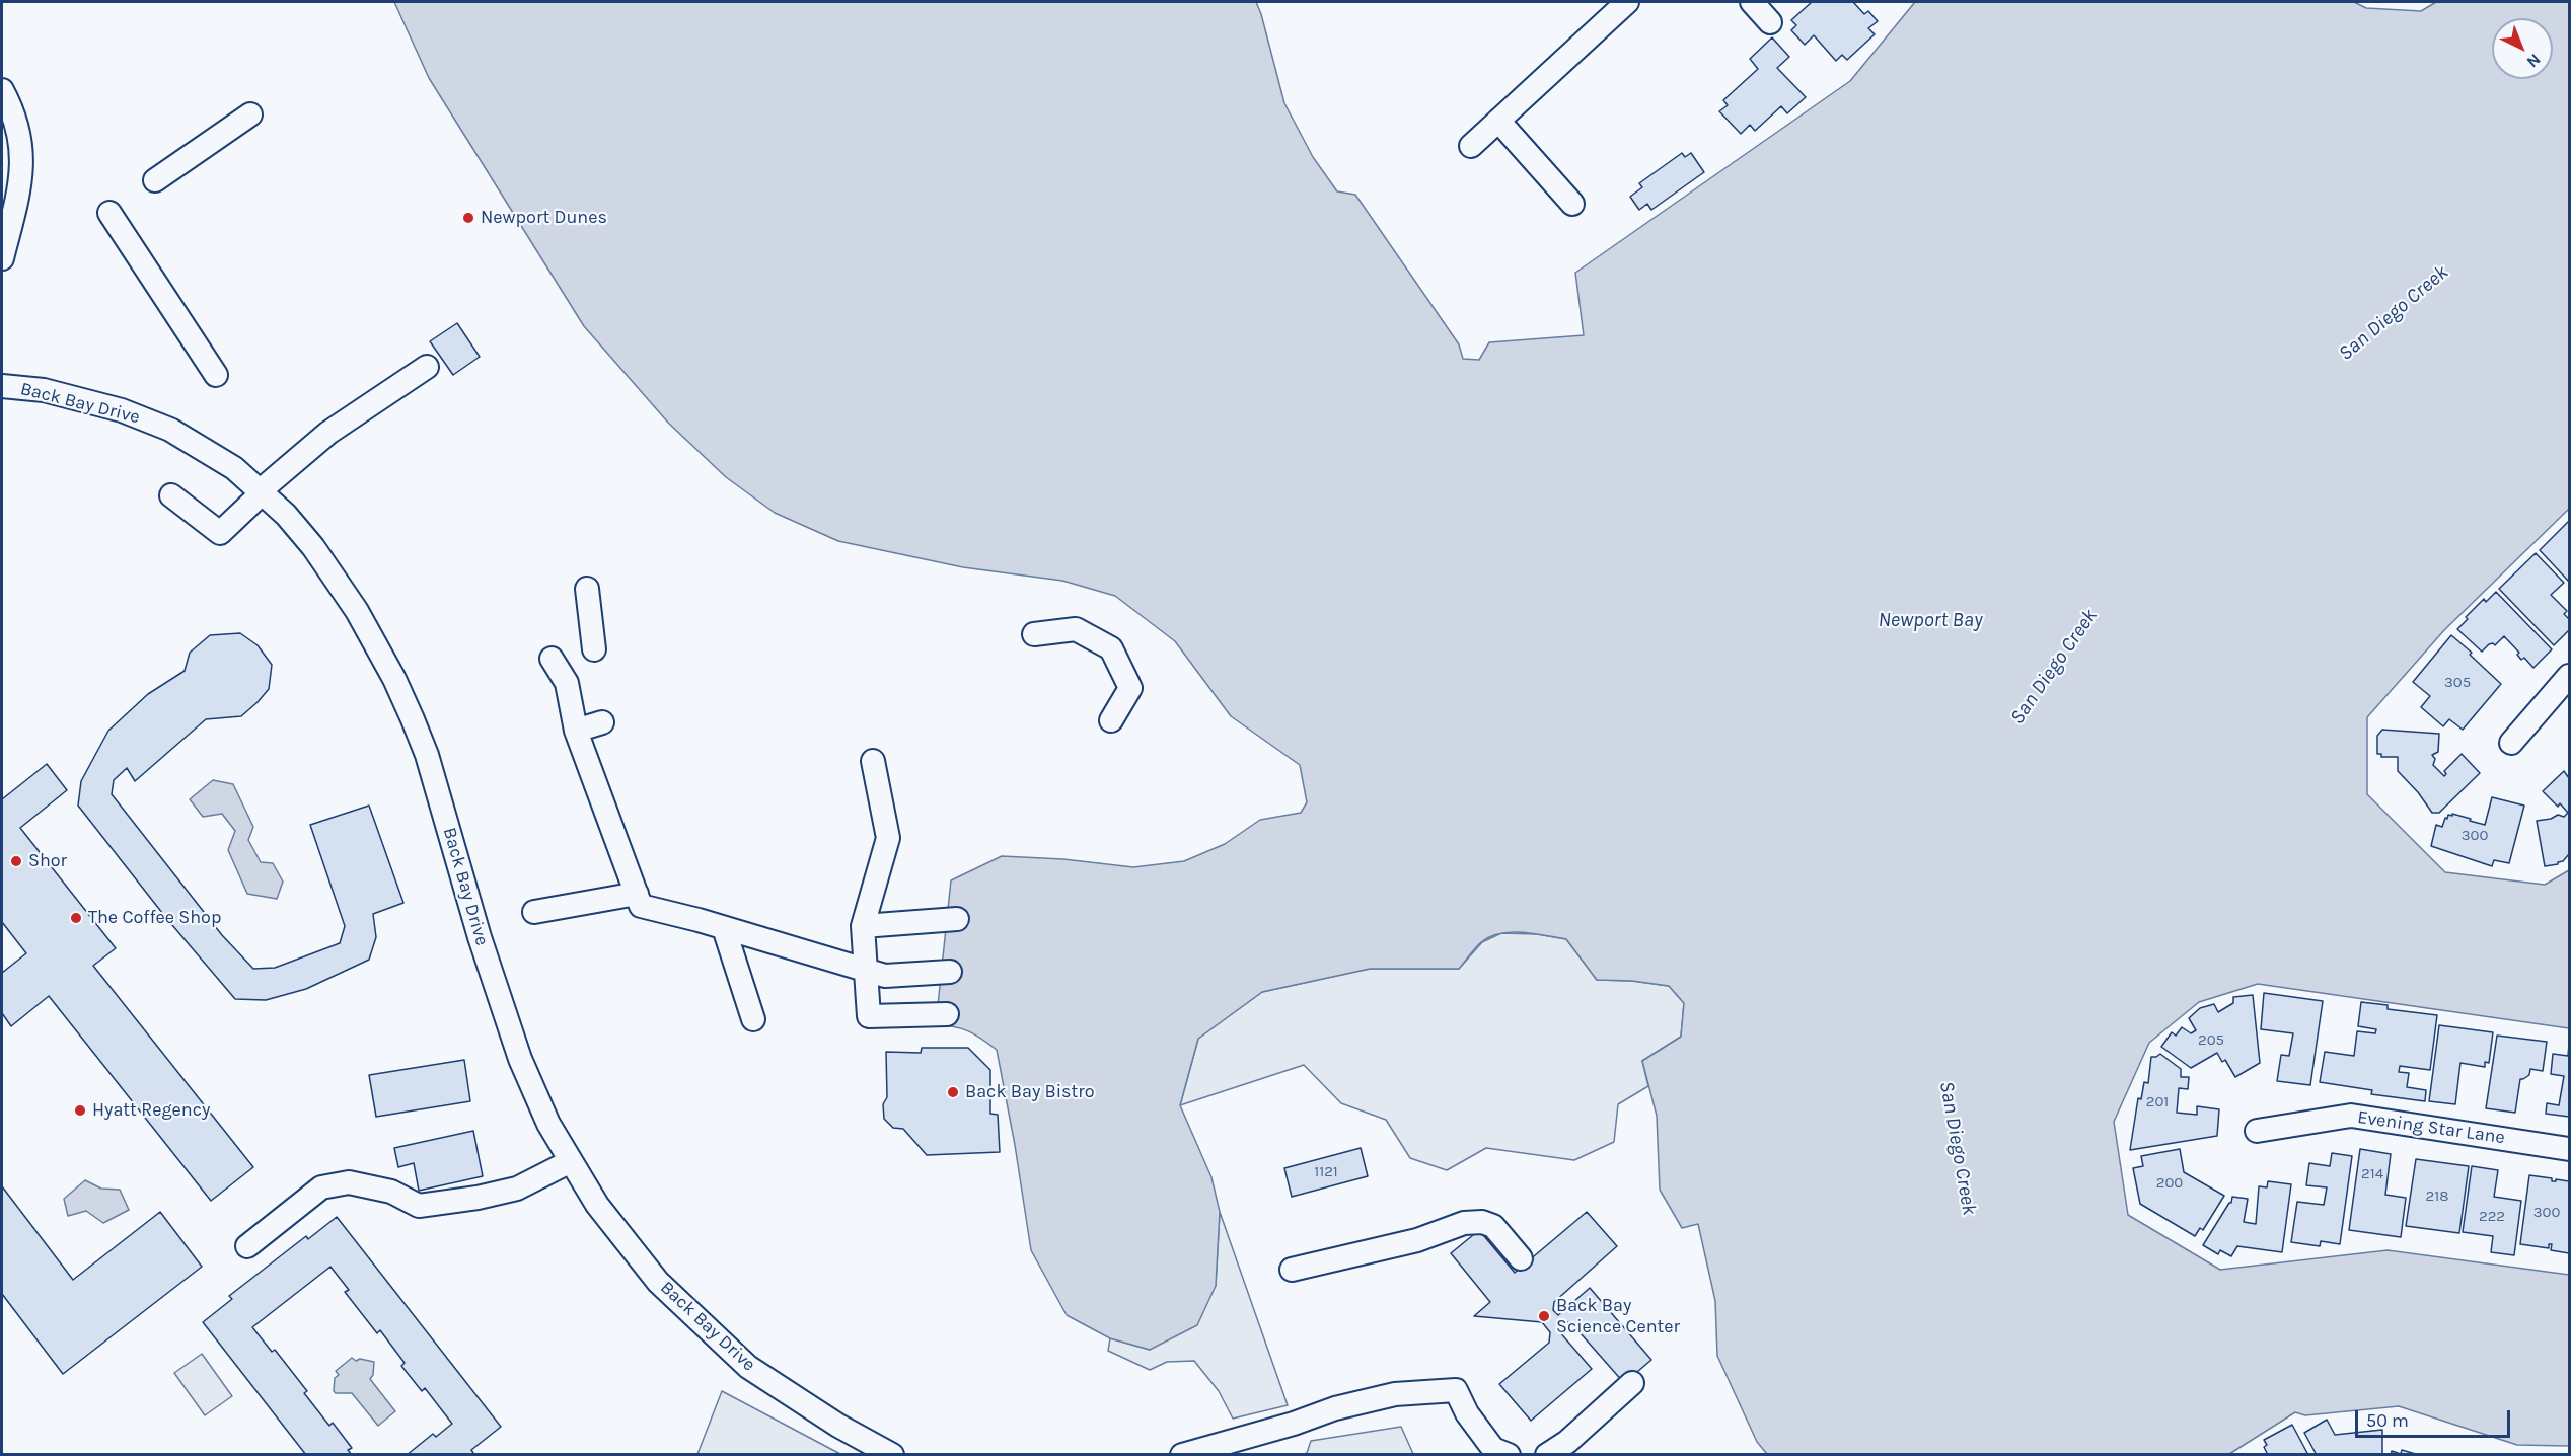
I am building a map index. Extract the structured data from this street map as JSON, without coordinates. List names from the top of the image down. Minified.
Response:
{"streets":{"street":["Back Bay Drive","Evening Star Lane"]},"water":["San Diego Creek","Newport Bay"],"places":["Newport Dunes","Shor","The Coffee Shop","Back Bay Bistro","Hyatt Regency","Back Bay Science Center"],"house_numbers":["305","300","205","201","1121","214","200","218","300","222"],"scale_bar":"50 m","north":"bottom right"}
